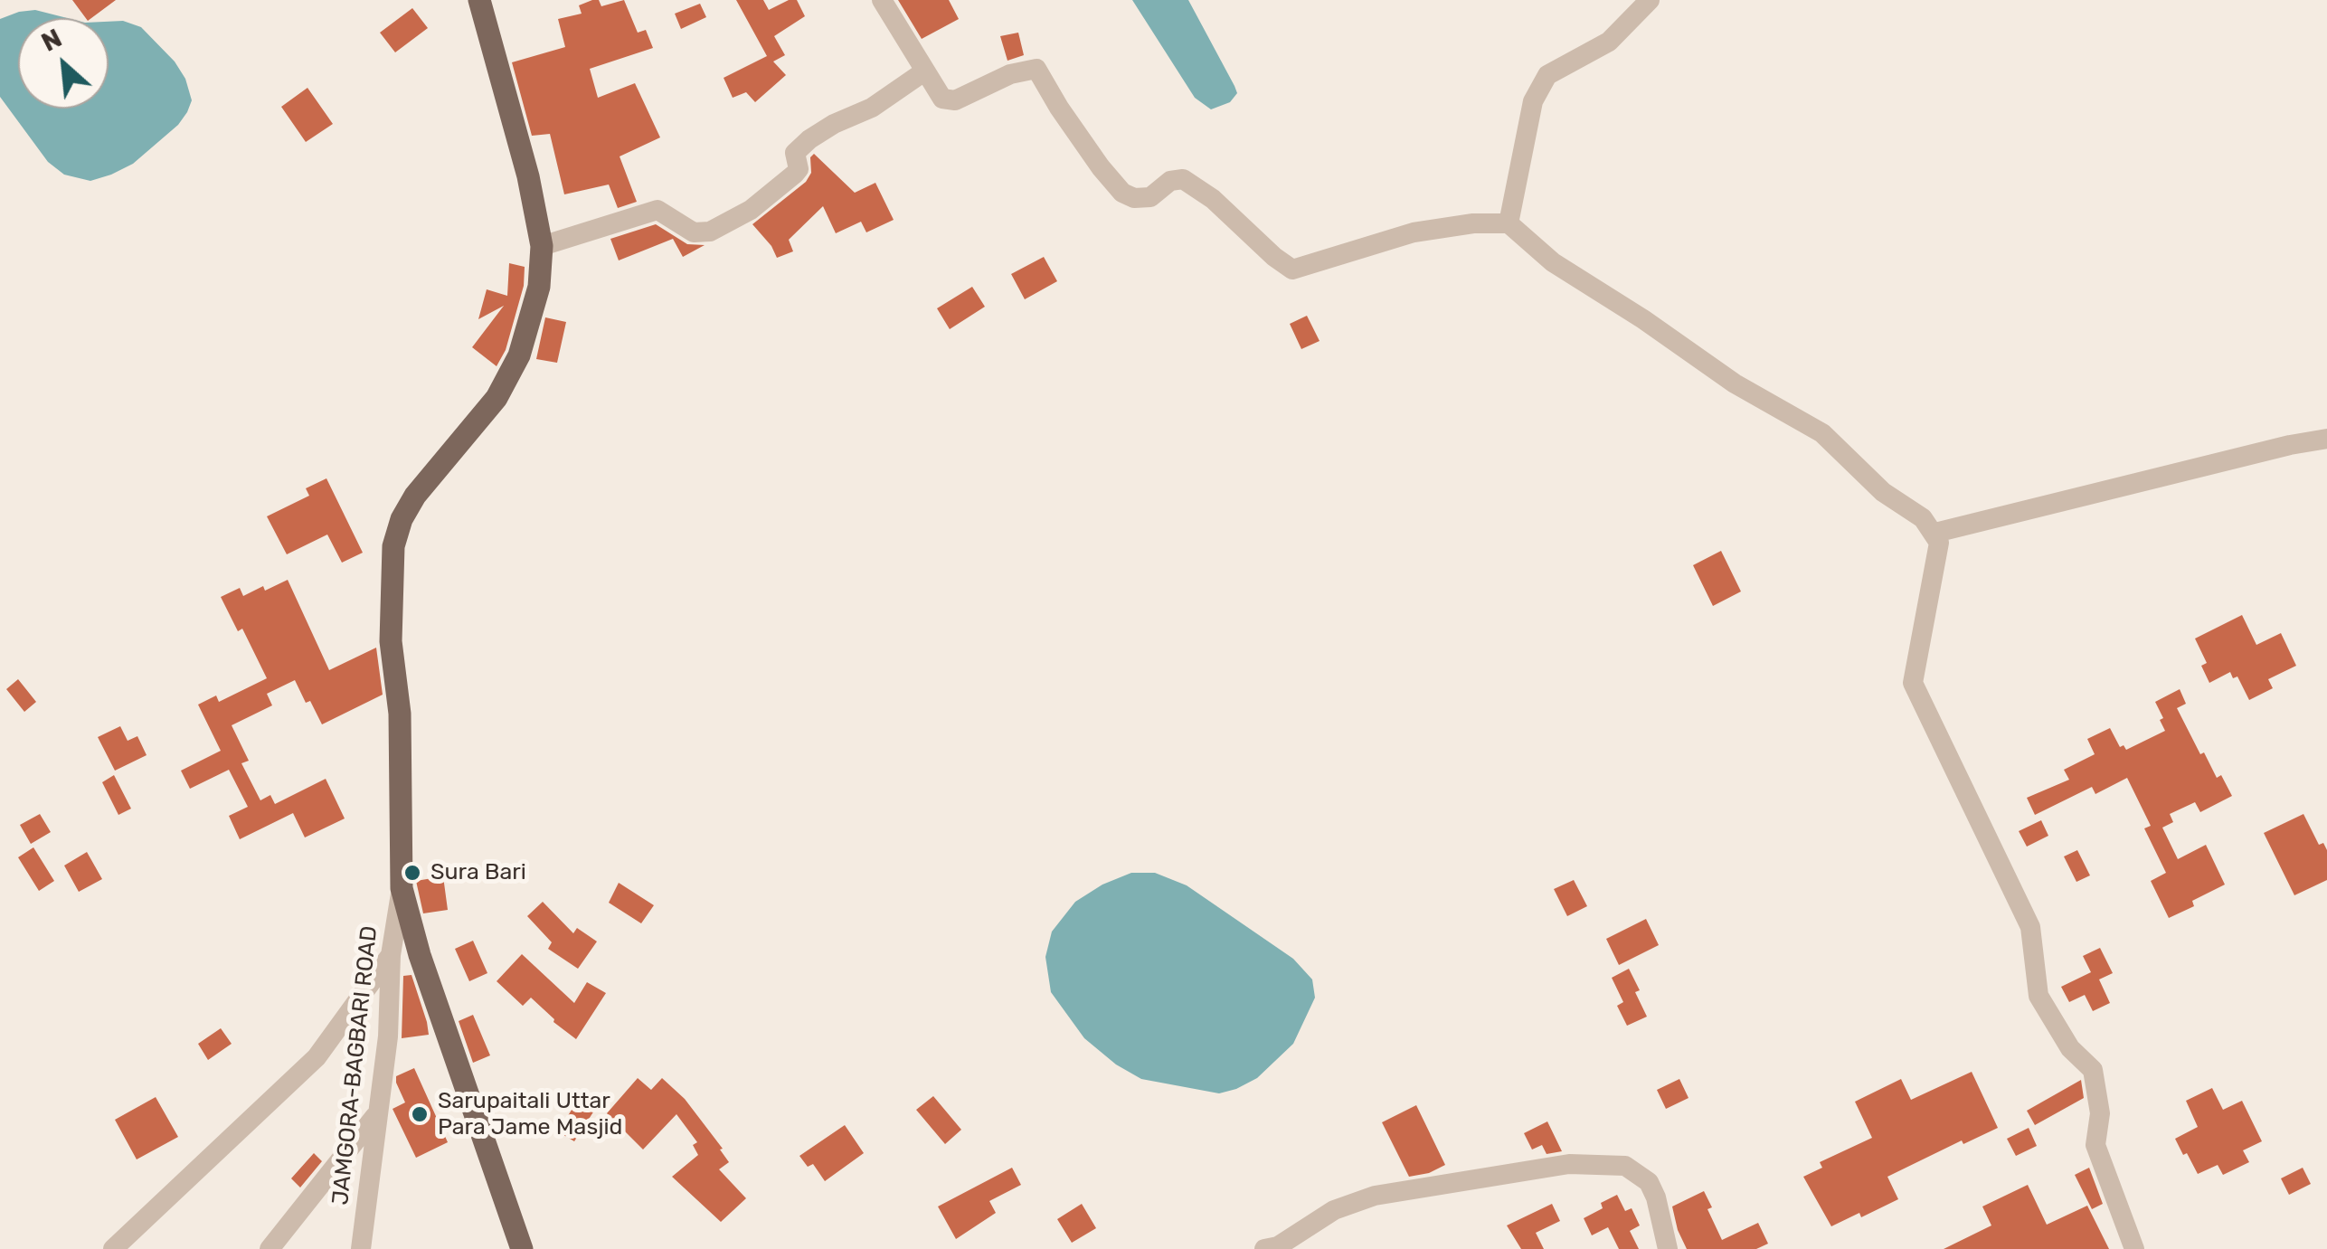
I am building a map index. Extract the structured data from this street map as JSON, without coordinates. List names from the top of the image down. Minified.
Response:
{"streets":{"street":["JAMGORA-BAGBARI ROAD"]},"places":["Sura Bari","Sarupaitali Uttar Para Jame Masjid"],"north":"top left"}
